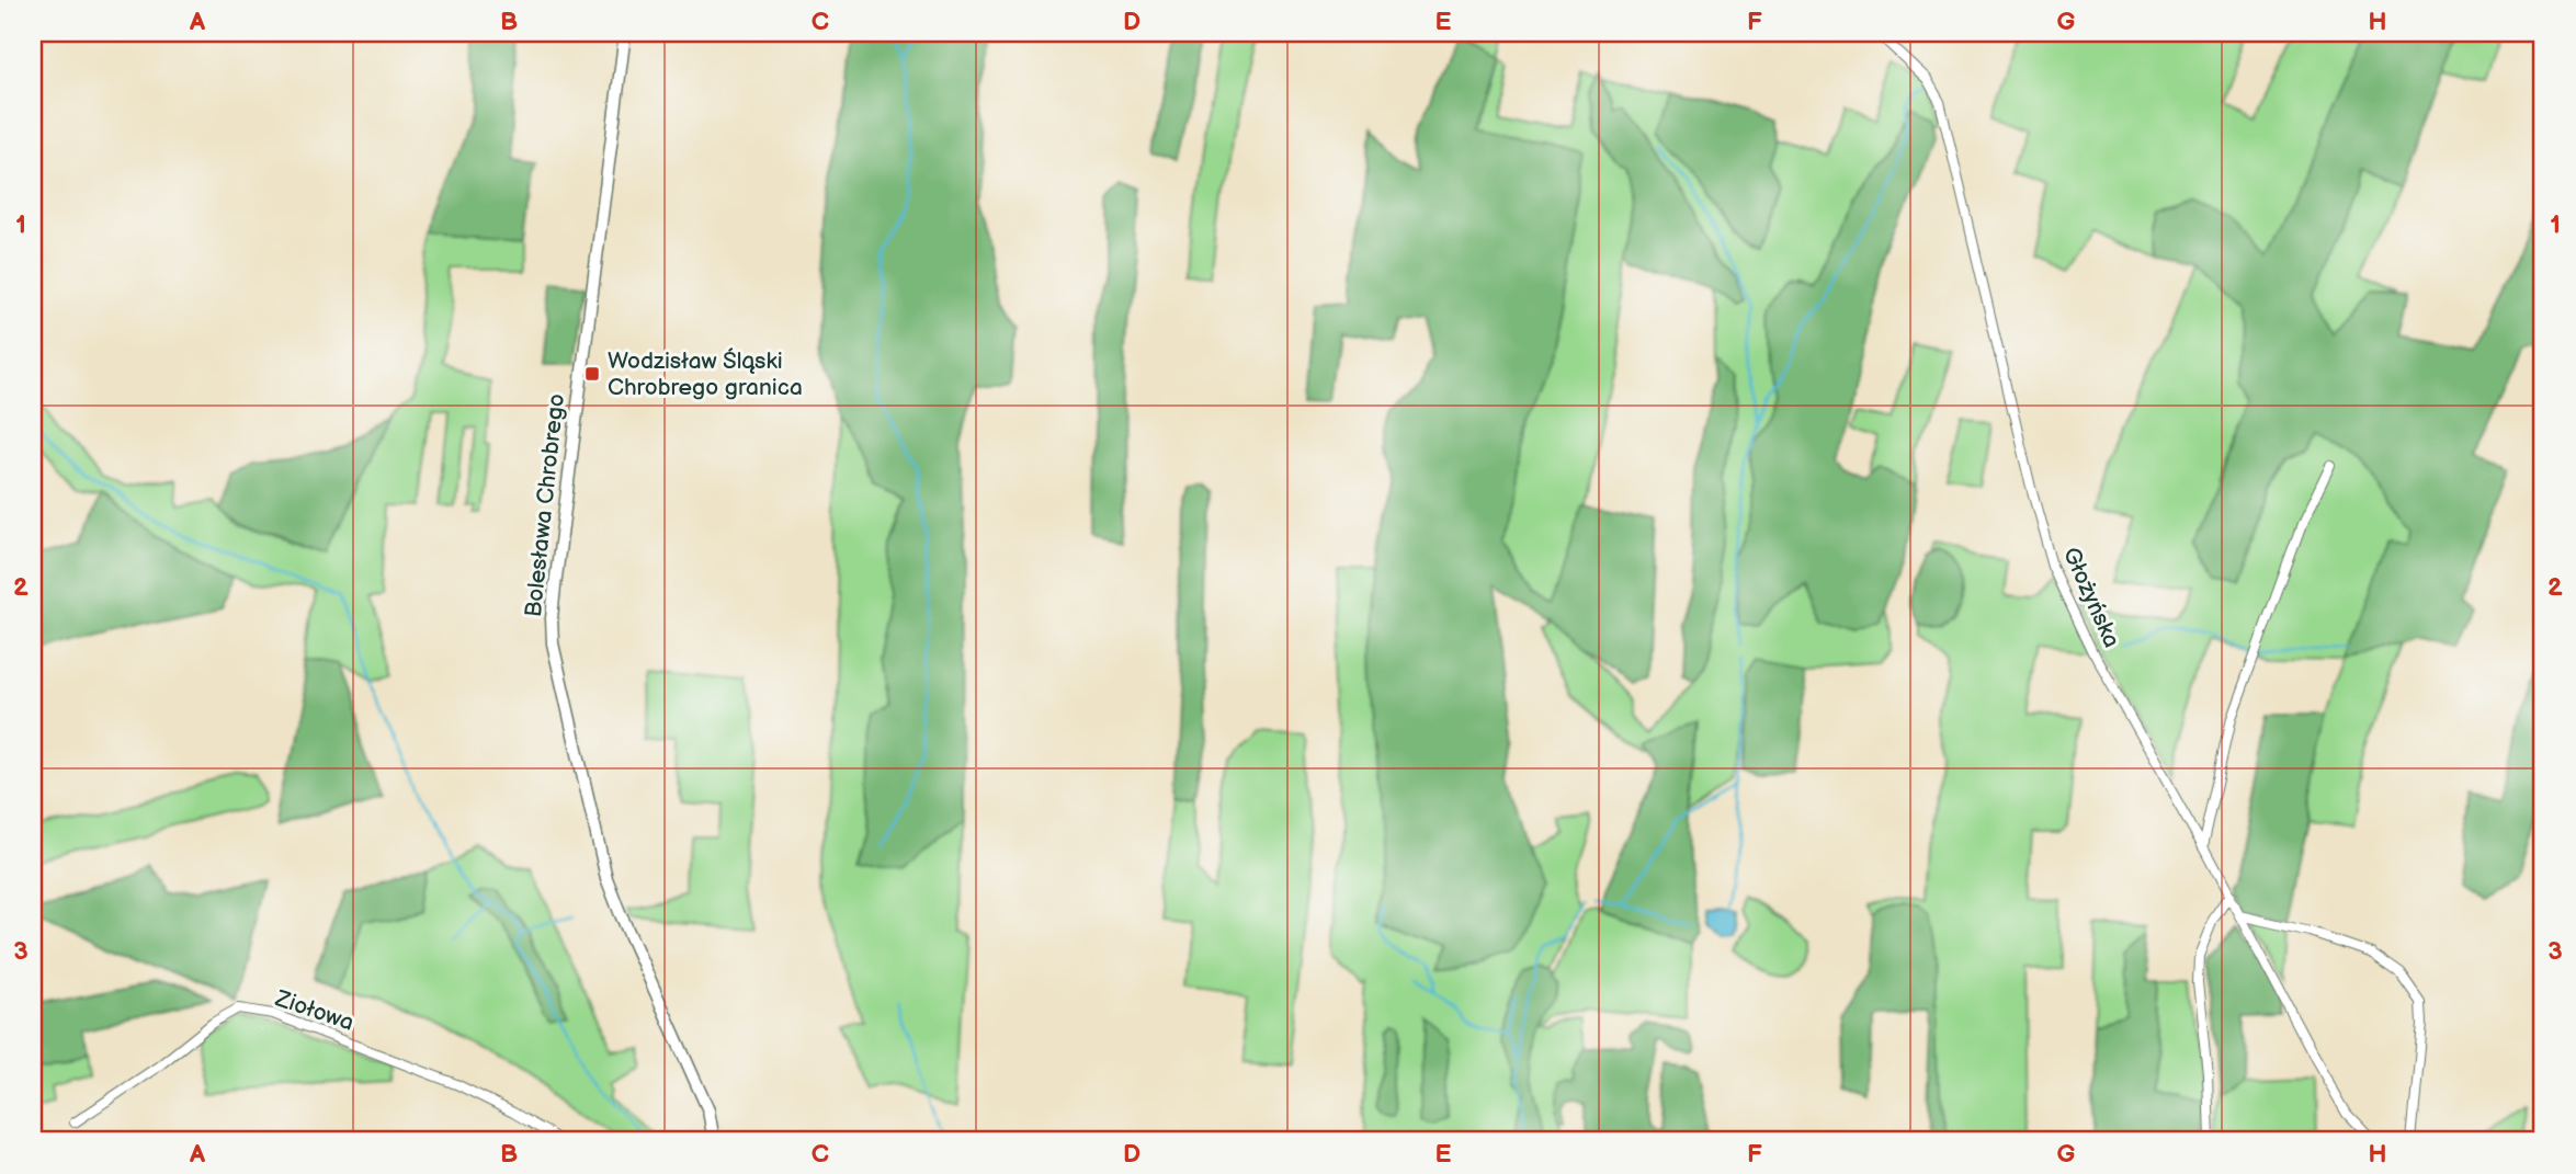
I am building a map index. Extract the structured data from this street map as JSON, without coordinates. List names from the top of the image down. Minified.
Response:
{"streets":{"street":["Bolesława Chrobrego","Głożyńska","Ziołowa"]},"places":{"transit":["Wodzisław Śląski Chrobrego granica"]},"grid":{"columns":["A","B","C","D","E","F","G","H"],"rows":["1","2","3"]}}
